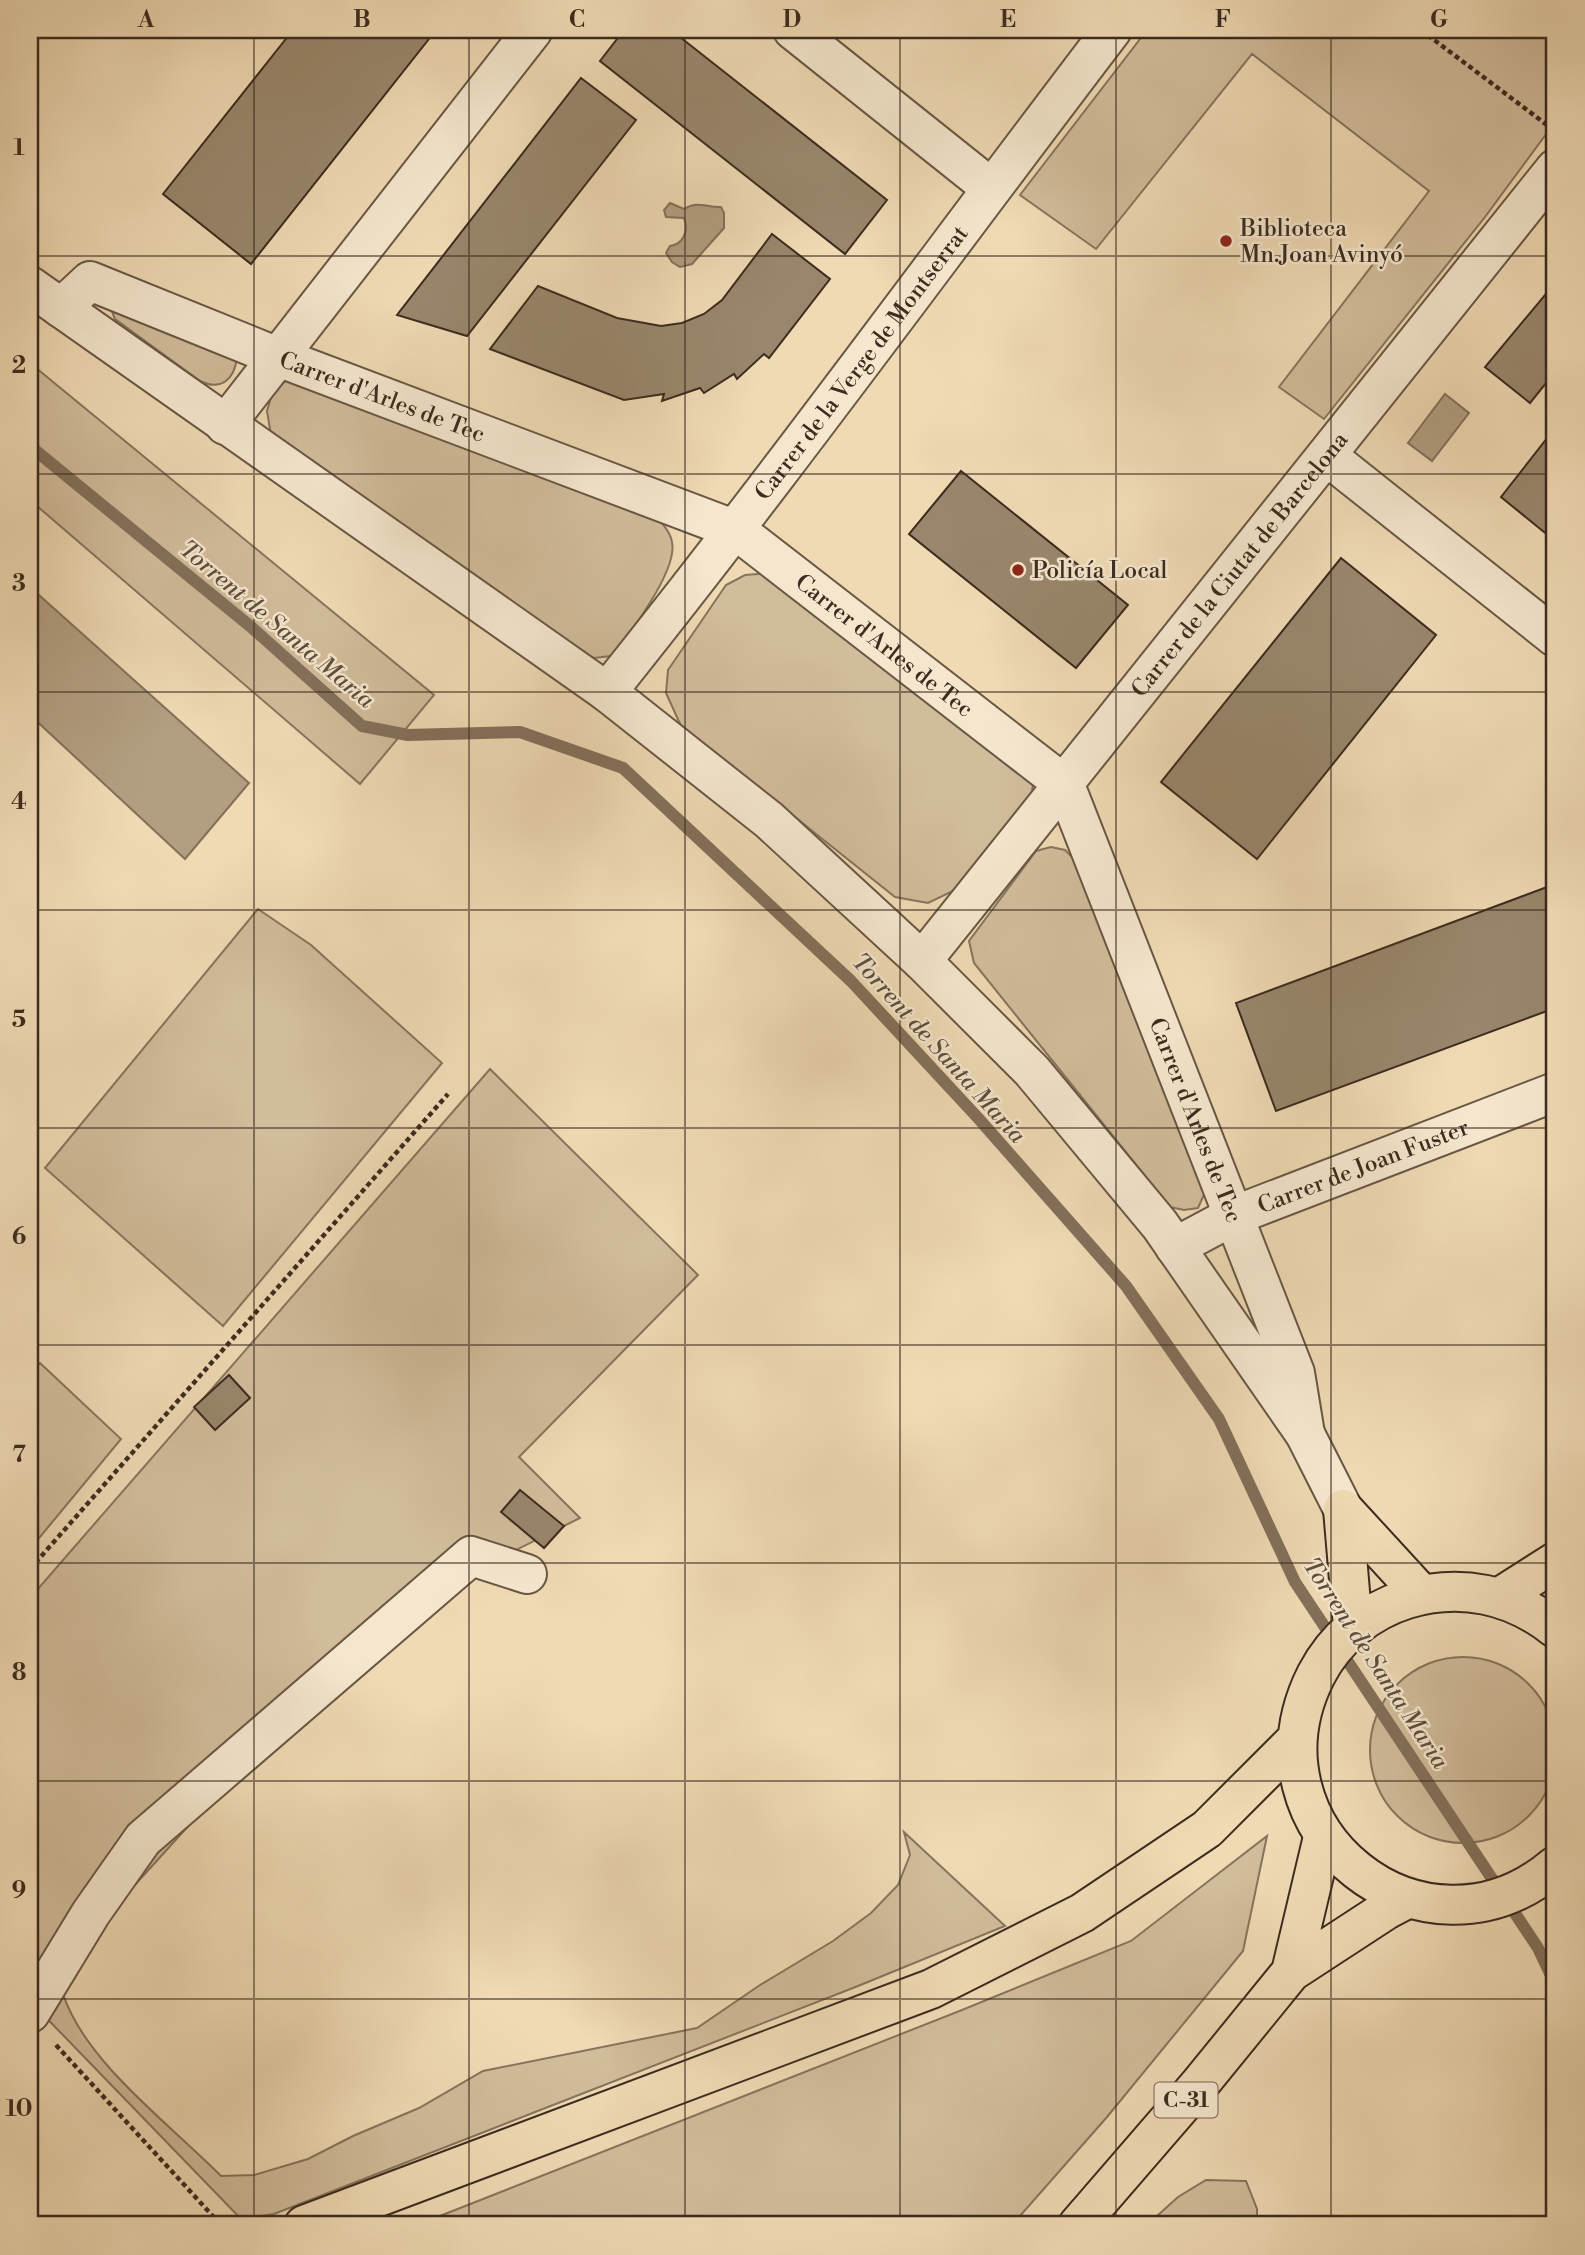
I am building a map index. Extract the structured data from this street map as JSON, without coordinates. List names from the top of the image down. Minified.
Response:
{"streets":{"main road":["C-31"],"street":["Carrer de la Verge de Montserrat","Carrer d'Arles de Tec","Carrer de la Ciutat de Barcelona","Carrer de Joan Fuster"]},"crossings":[["Carrer de la Verge de Montserrat","Carrer d'Arles de Tec"],["Carrer d'Arles de Tec","Carrer de la Ciutat de Barcelona"],["Carrer d'Arles de Tec","Carrer de Joan Fuster"]],"water":["Torrent de Santa Maria"],"places":["Biblioteca Mn.Joan Avinyó","Policía Local"],"grid":{"columns":["A","B","C","D","E","F","G"],"rows":["1","2","3","4","5","6","7","8","9","10"]}}
